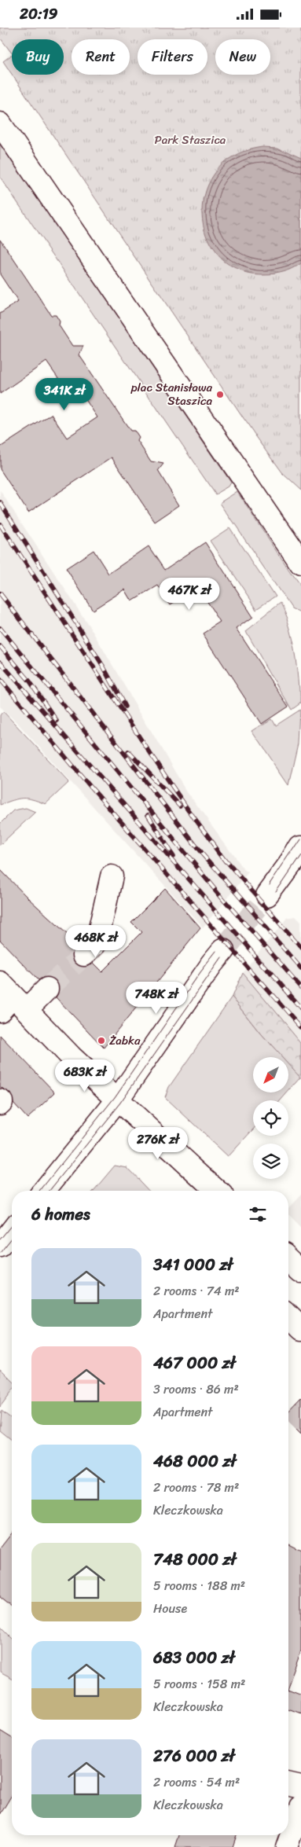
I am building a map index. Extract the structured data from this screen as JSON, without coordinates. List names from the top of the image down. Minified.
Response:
{"parks":["Park Staszica"],"places":["plac Stanisława Staszica","Żabka"],"north":"bottom left","page":{"status":"20:19","chip":["Buy","Rent","Filters","New"],"price":["341K zł","467K zł","468K zł","748K zł","683K zł","276K zł"],"heading":"6 homes","list":[{"name":"341 000 zł","note":"2 rooms · 74 m² · Apartment"},{"name":"467 000 zł","note":"3 rooms · 86 m² · Apartment"},{"name":"468 000 zł","note":"2 rooms · 78 m² · Kleczkowska"},{"name":"748 000 zł","note":"5 rooms · 188 m² · House"},{"name":"683 000 zł","note":"5 rooms · 158 m² · Kleczkowska"},{"name":"276 000 zł","note":"2 rooms · 54 m² · Kleczkowska"}]}}
